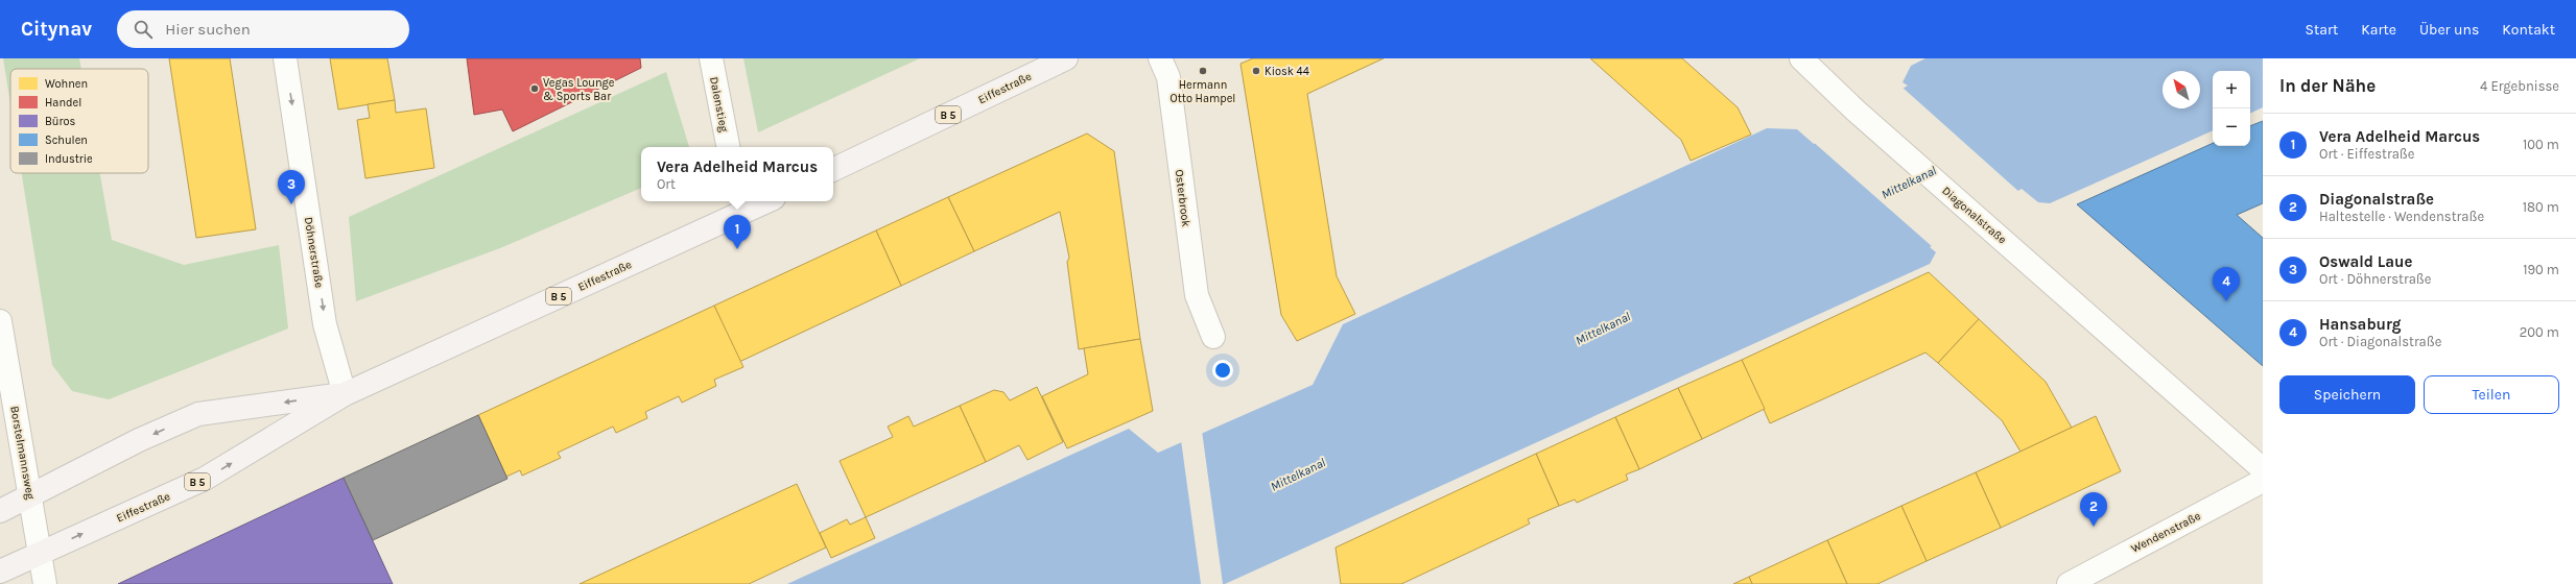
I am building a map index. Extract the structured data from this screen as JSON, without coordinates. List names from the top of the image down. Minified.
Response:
{"streets":{"main road":["Eiffestraße","B 5"],"street":["Dalenstieg","Osterbrook","Diagonalstraße","Döhnerstraße","Borstelmannsweg","Wendenstraße"]},"crossings":[["Eiffestraße","Döhnerstraße"],["Eiffestraße","Borstelmannsweg"]],"one_way":["Döhnerstraße"],"water":["Mittelkanal"],"places":["Hermann Otto Hampel","Kiosk 44","Vegas Lounge & Sports Bar"],"legend":["Wohnen","Handel","Büros","Schulen","Industrie"],"north":"top left","page":{"header":"Citynav","search":"Hier suchen","nav":["Start","Karte","Über uns","Kontakt"],"heading":["In der Nähe","4 Ergebnisse"],"map_buttons":["+","−"],"list":[{"mark":"1","name":"Vera Adelheid Marcus","note":"Ort · Eiffestraße","value":"100 m"},{"mark":"2","name":"Diagonalstraße","note":"Haltestelle · Wendenstraße","value":"180 m"},{"mark":"3","name":"Oswald Laue","note":"Ort · Döhnerstraße","value":"190 m"},{"mark":"4","name":"Hansaburg","note":"Ort · Diagonalstraße","value":"200 m"}],"popup":["Vera Adelheid Marcus","Ort"],"pins":["3","1","4","2"],"buttons":["Speichern","Teilen"]}}
